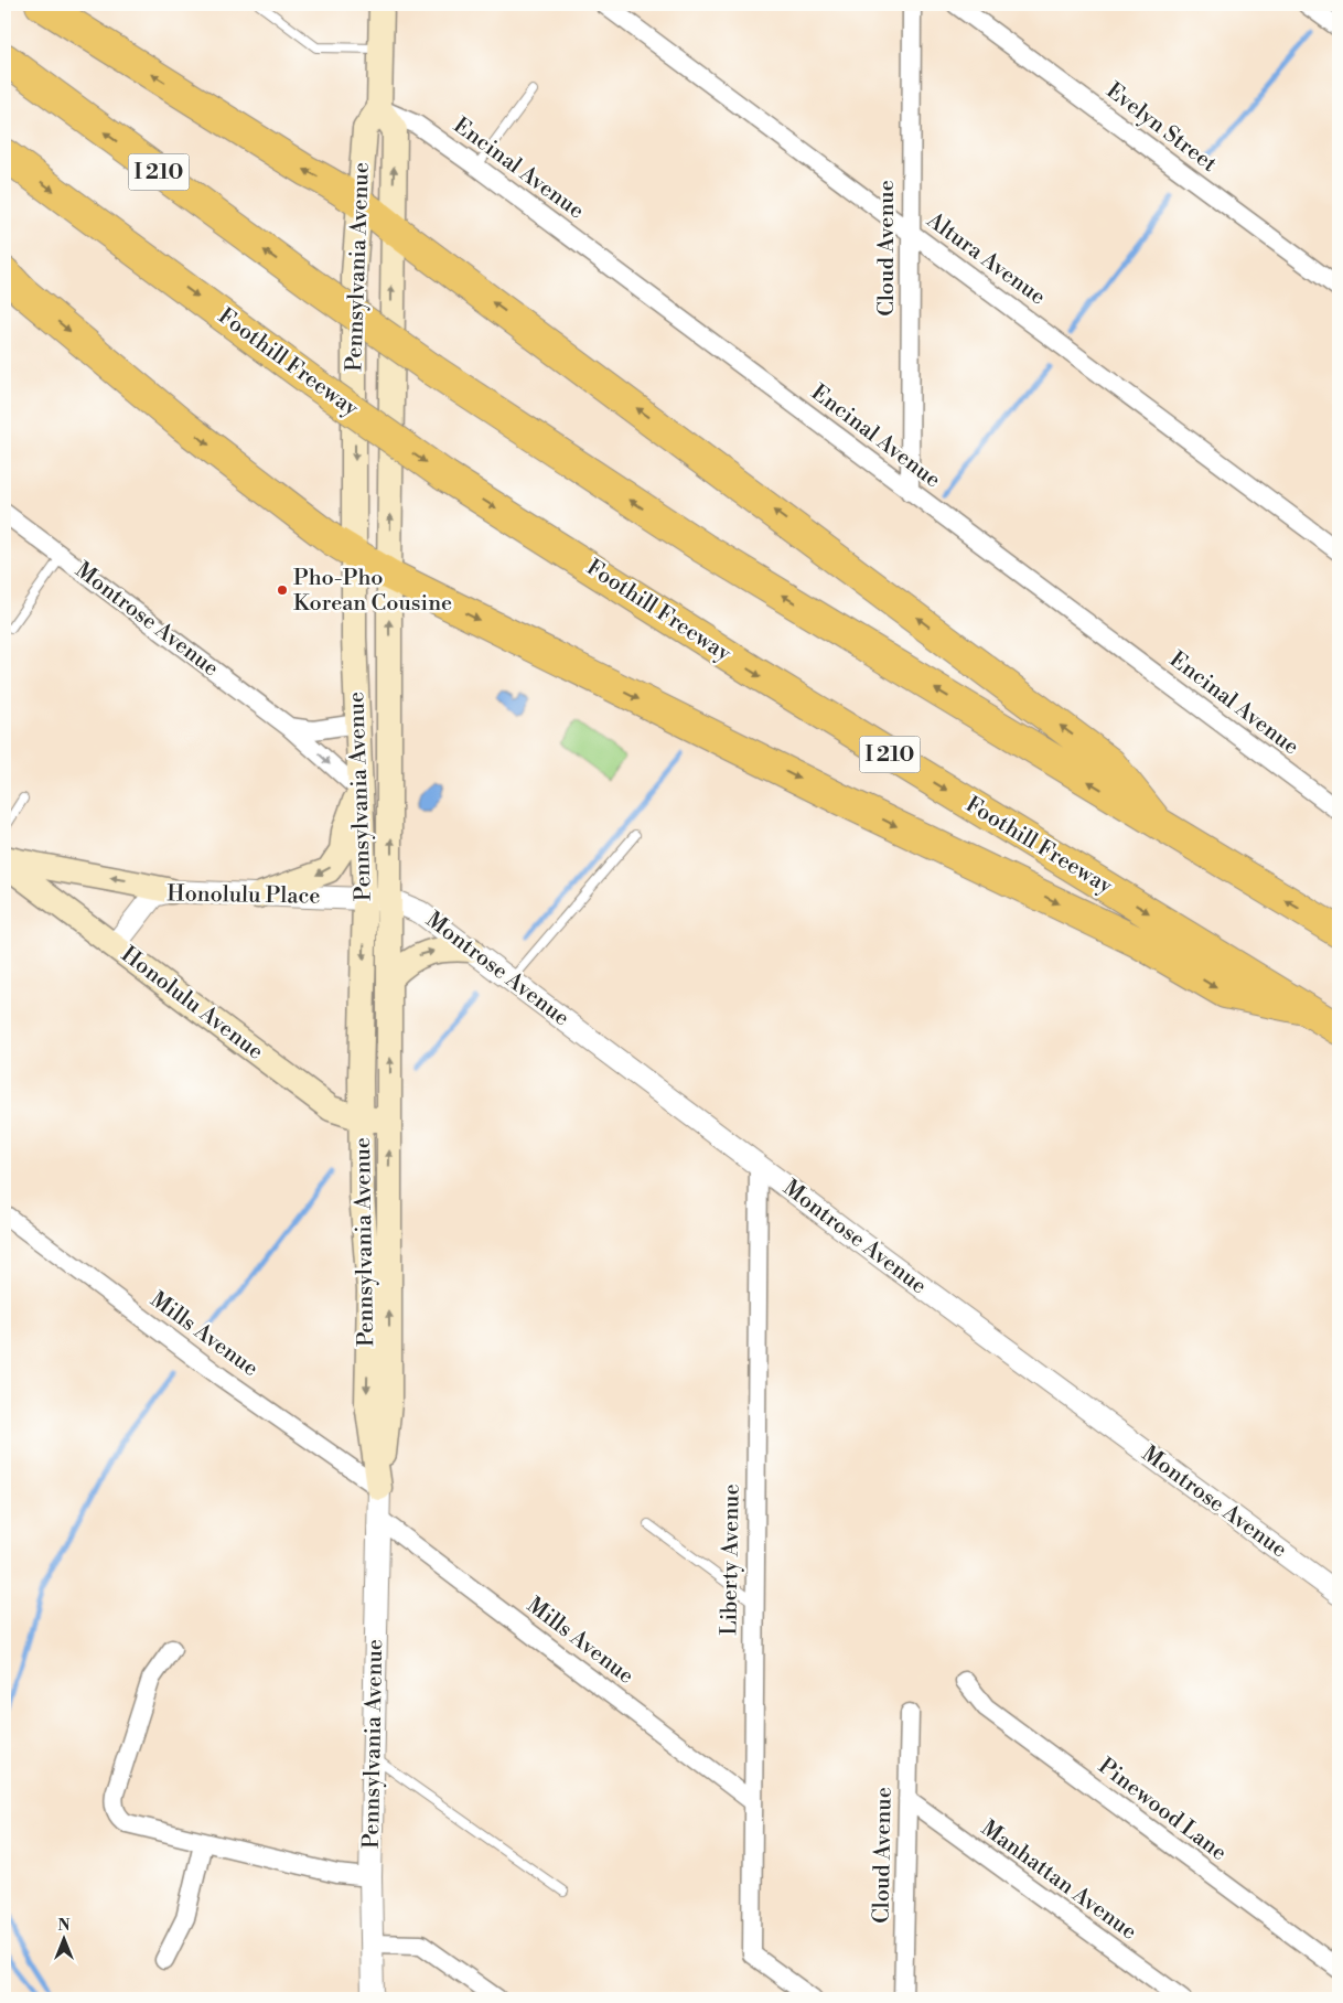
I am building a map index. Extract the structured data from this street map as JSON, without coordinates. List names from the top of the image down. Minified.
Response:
{"streets":{"highway":["I 210","Foothill Freeway"],"main road":["Pennsylvania Avenue","Honolulu Avenue"],"street":["Evelyn Street","Encinal Avenue","Cloud Avenue","Altura Avenue","Montrose Avenue","Honolulu Place","Mills Avenue","Liberty Avenue","Pinewood Lane","Manhattan Avenue"]},"crossings":[["Encinal Avenue","Cloud Avenue"],["Encinal Avenue","Pennsylvania Avenue"],["Cloud Avenue","Altura Avenue"],["Cloud Avenue","Manhattan Avenue"],["Pennsylvania Avenue","Montrose Avenue"],["Pennsylvania Avenue","Honolulu Place"],["Pennsylvania Avenue","Honolulu Avenue"],["Pennsylvania Avenue","Mills Avenue"],["Montrose Avenue","Honolulu Place"],["Montrose Avenue","Liberty Avenue"],["Honolulu Place","Honolulu Avenue"],["Mills Avenue","Liberty Avenue"]],"places":["Pho-Pho Korean Cousine"],"north":"top"}
